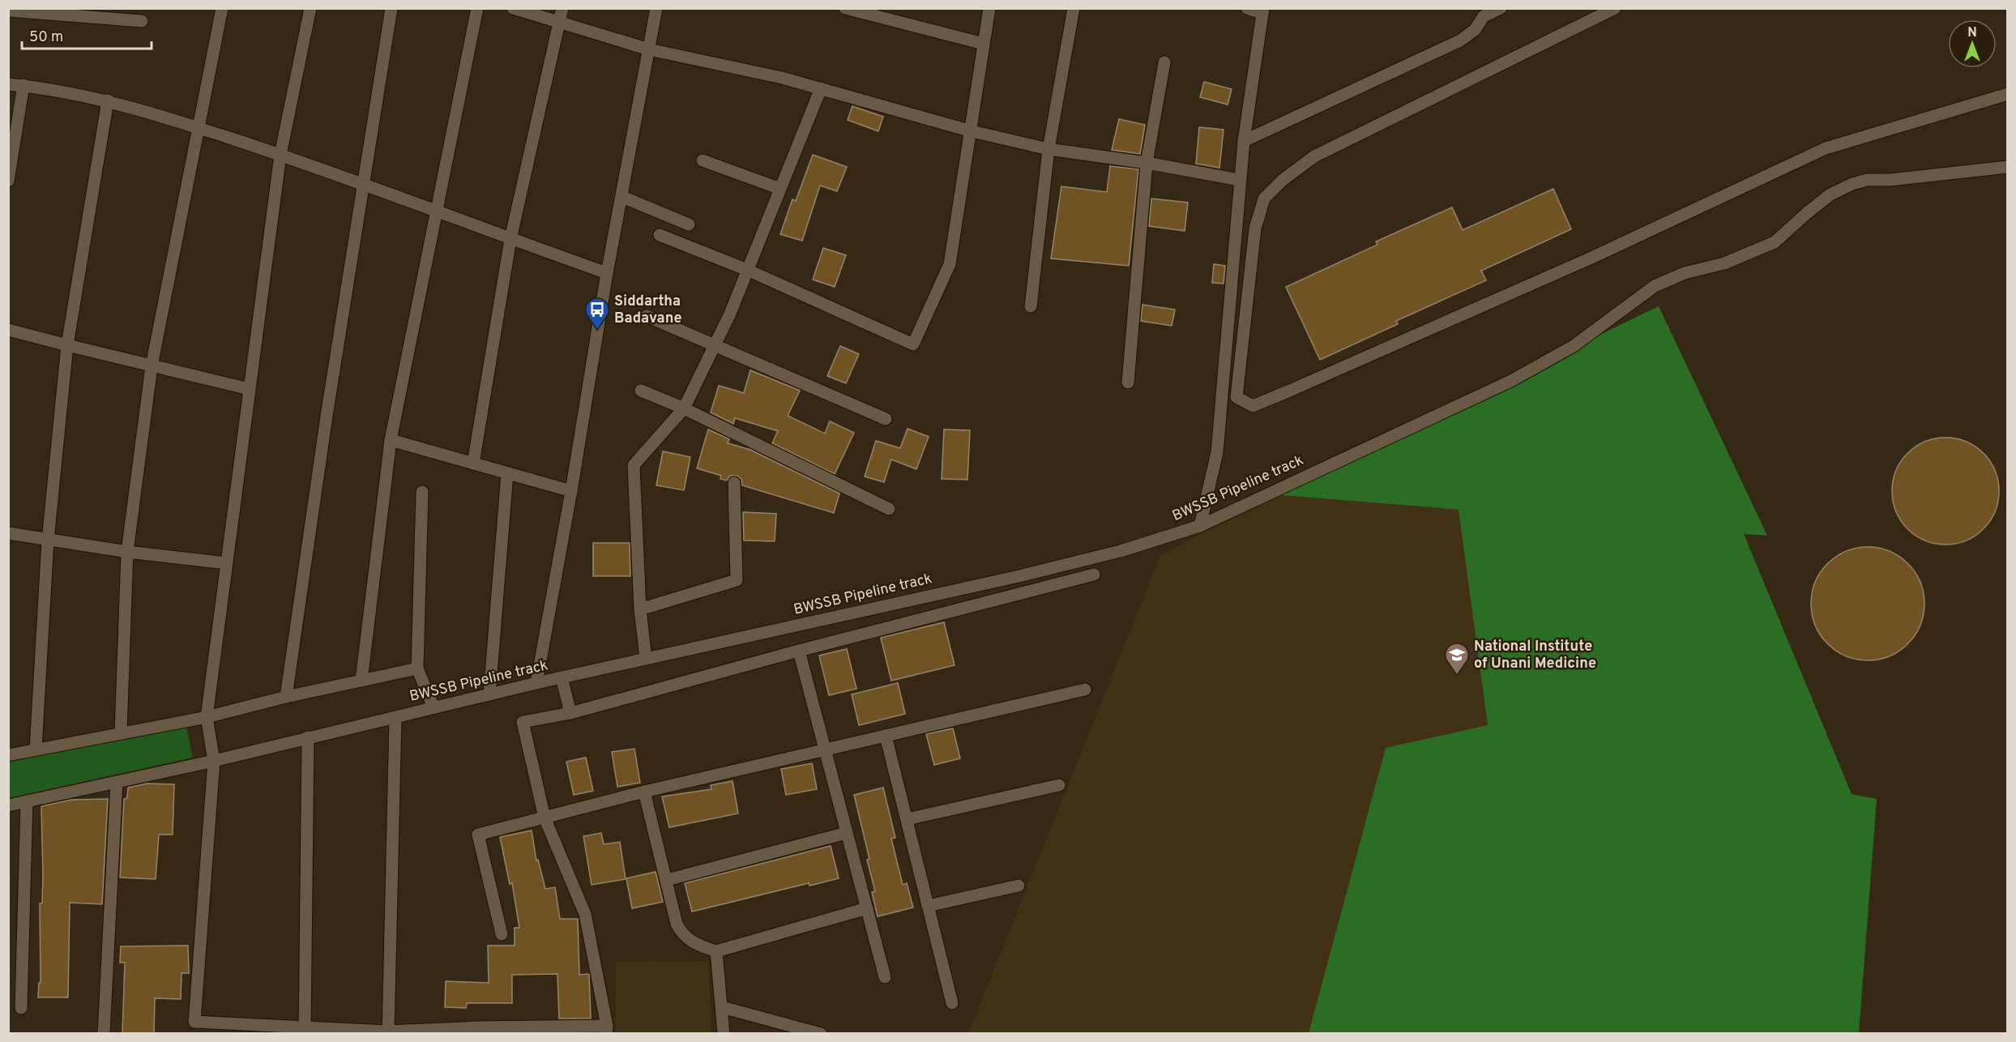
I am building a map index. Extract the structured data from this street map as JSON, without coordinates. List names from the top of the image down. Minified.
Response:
{"streets":{"street":["BWSSB Pipeline track"]},"places":{"bus stop":["Siddartha Badavane"],"school or university":["National Institute of Unani Medicine"]},"scale_bar":"50 m","north":"top"}
